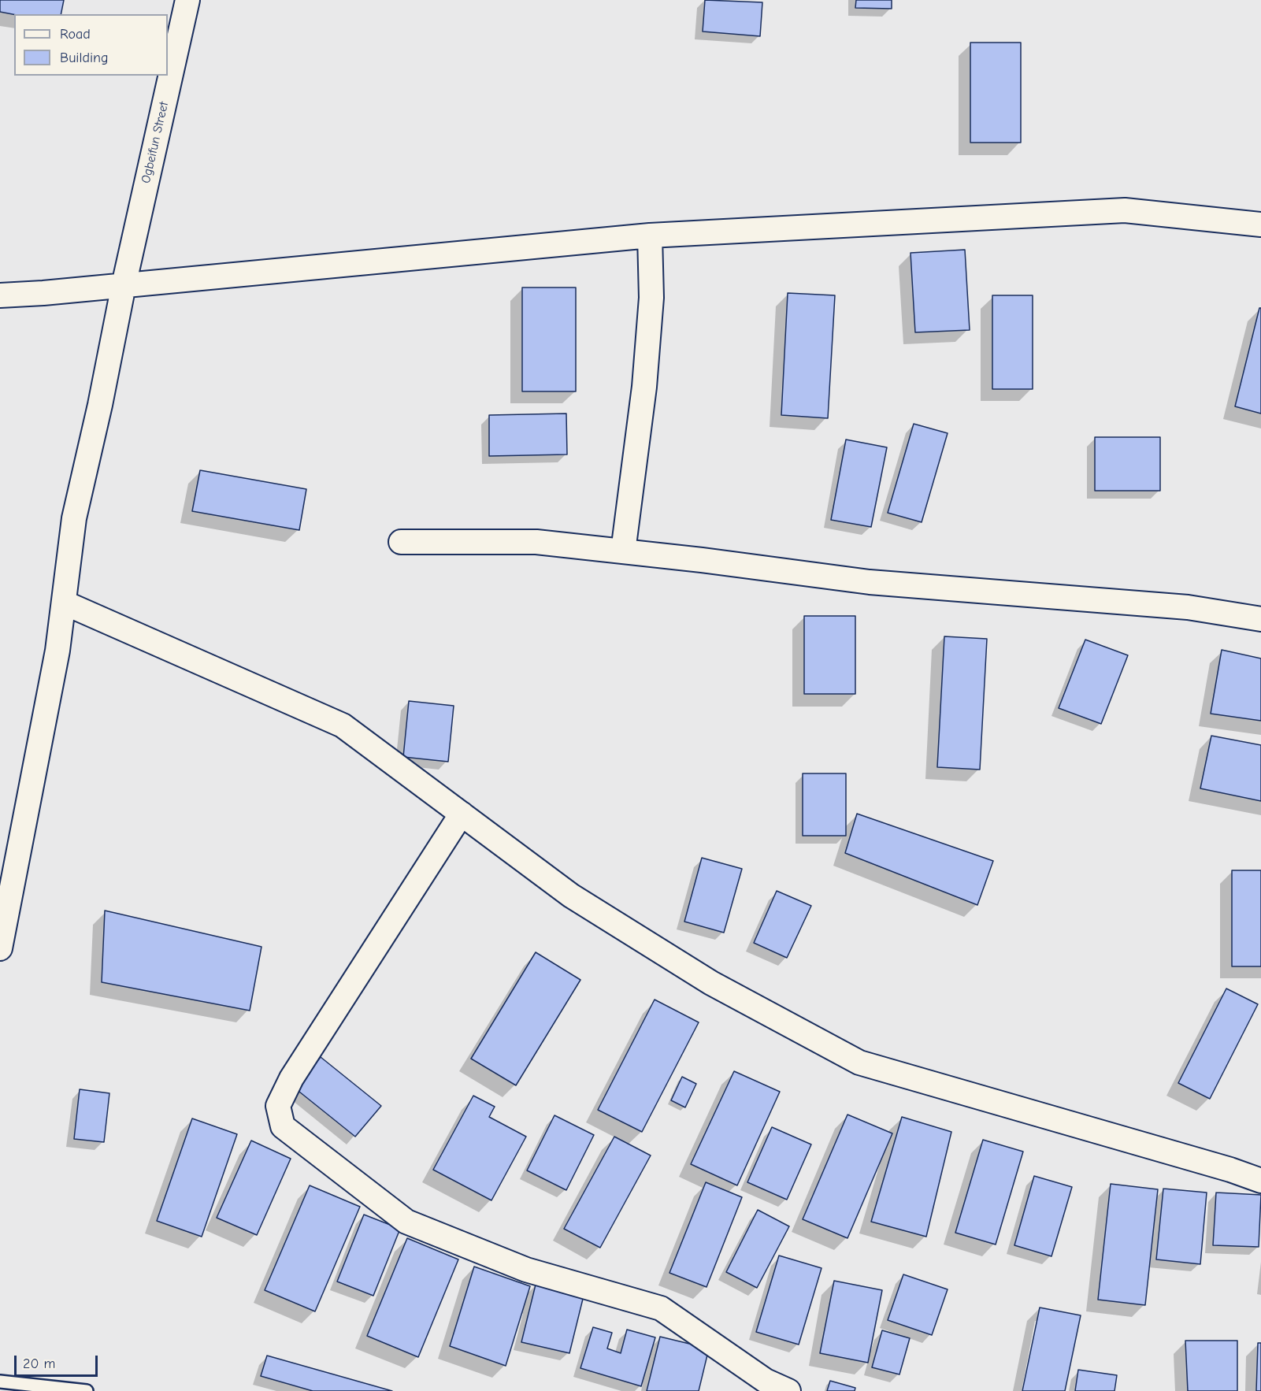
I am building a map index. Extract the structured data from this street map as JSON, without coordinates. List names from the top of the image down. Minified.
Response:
{"streets":{"street":["Ogbeifun Street"]},"legend":["Road","Building"],"scale_bar":"20 m"}
